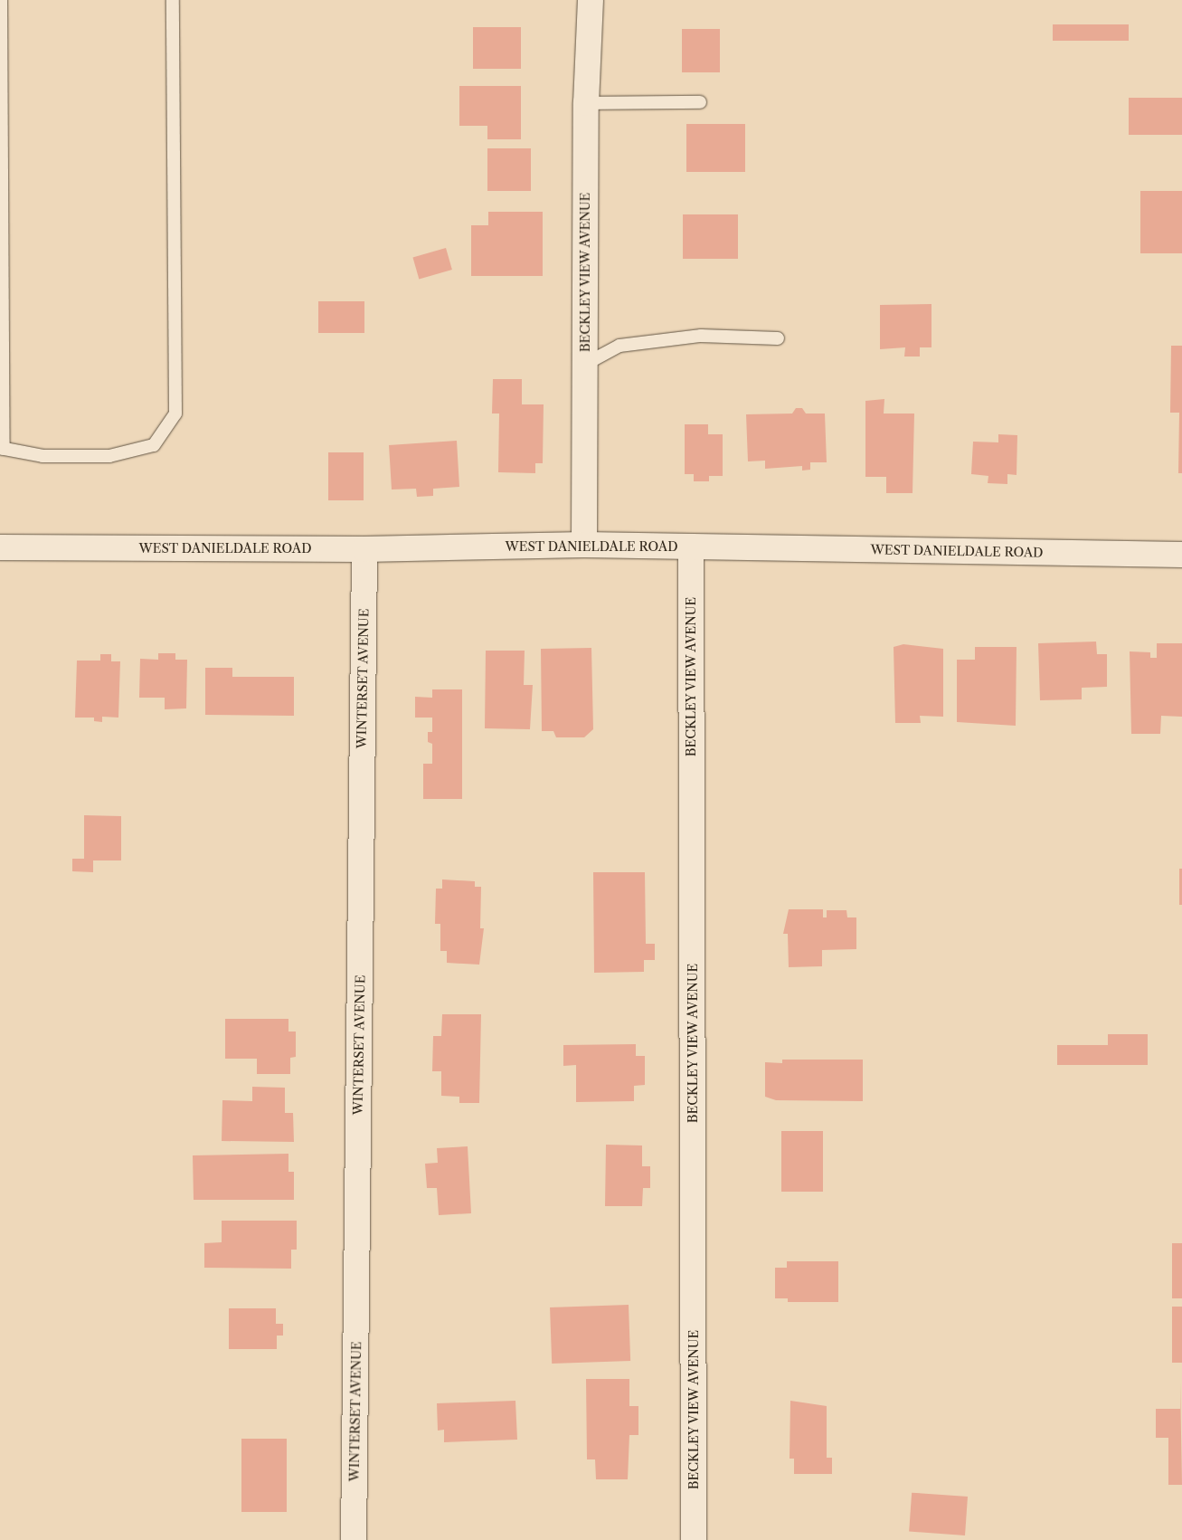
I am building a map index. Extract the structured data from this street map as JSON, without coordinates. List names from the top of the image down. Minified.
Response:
{"streets":{"street":["BECKLEY VIEW AVENUE","WEST DANIELDALE ROAD","WINTERSET AVENUE"]},"crossings":[["BECKLEY VIEW AVENUE","WEST DANIELDALE ROAD"],["WEST DANIELDALE ROAD","WINTERSET AVENUE"]]}
